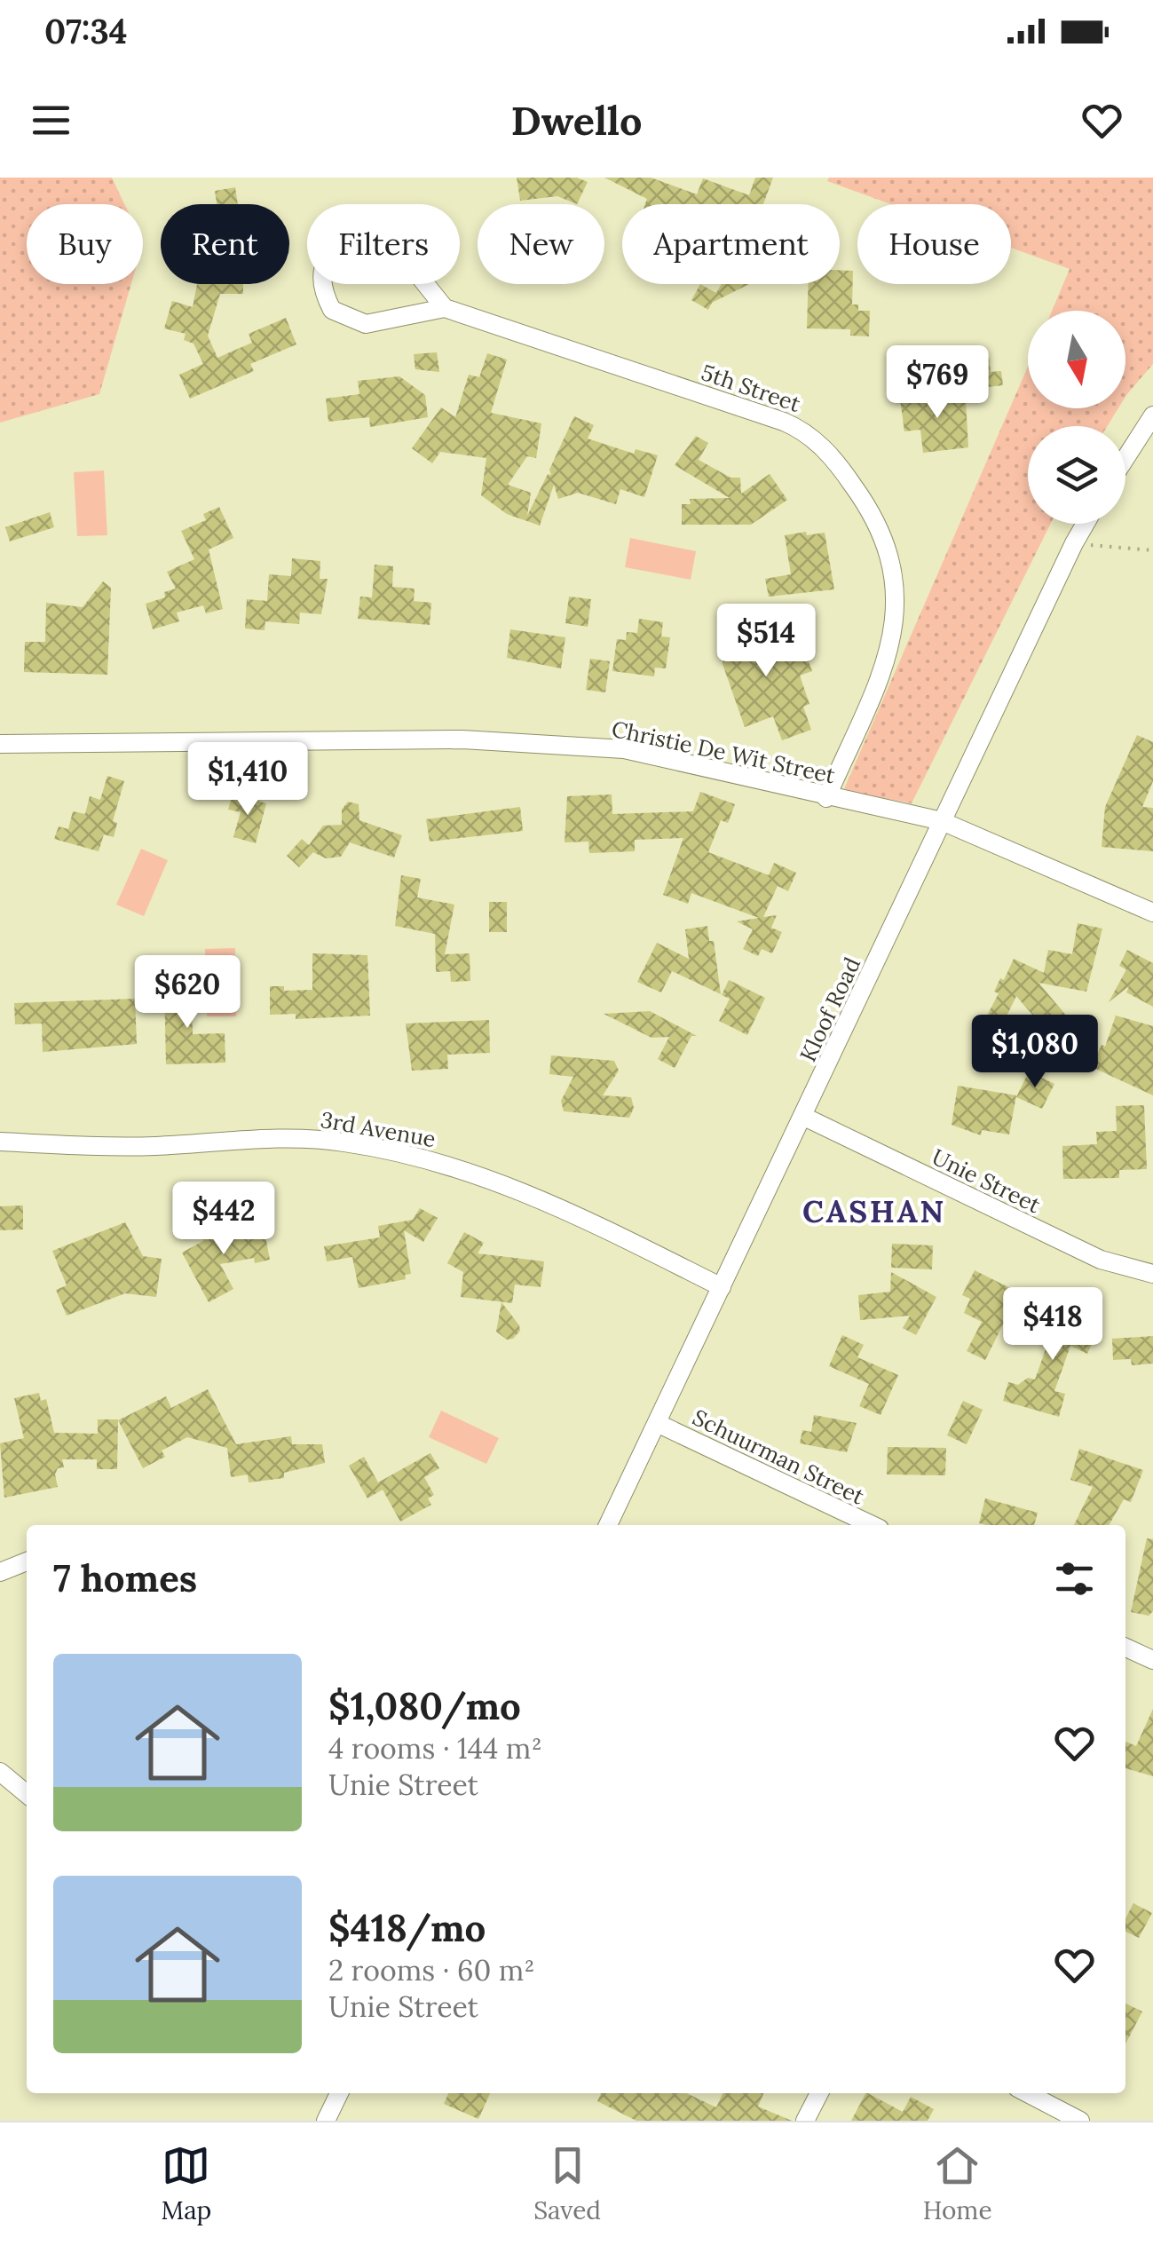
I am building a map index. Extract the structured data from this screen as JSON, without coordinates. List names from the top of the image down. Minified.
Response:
{"streets":{"street":["5th Street","Christie De Wit Street","Kloof Road","3rd Avenue","Unie Street","Schuurman Street"]},"crossings":[["5th Street","Christie De Wit Street"],["Christie De Wit Street","Kloof Road"],["Kloof Road","3rd Avenue"],["Kloof Road","Unie Street"],["Kloof Road","Schuurman Street"]],"districts":["CASHAN"],"north":"bottom","page":{"status":"07:34","header":"Dwello","chip":["Buy","Rent","Filters","New","Apartment","House"],"price":["$769","$514","$1,410","$620","$1,080","$442","$418"],"heading":"7 homes","list":[{"name":"$1,080/mo","note":"4 rooms · 144 m² · Unie Street"},{"name":"$418/mo","note":"2 rooms · 60 m² · Unie Street"}],"tabs":["Map","Saved","Home"]}}
